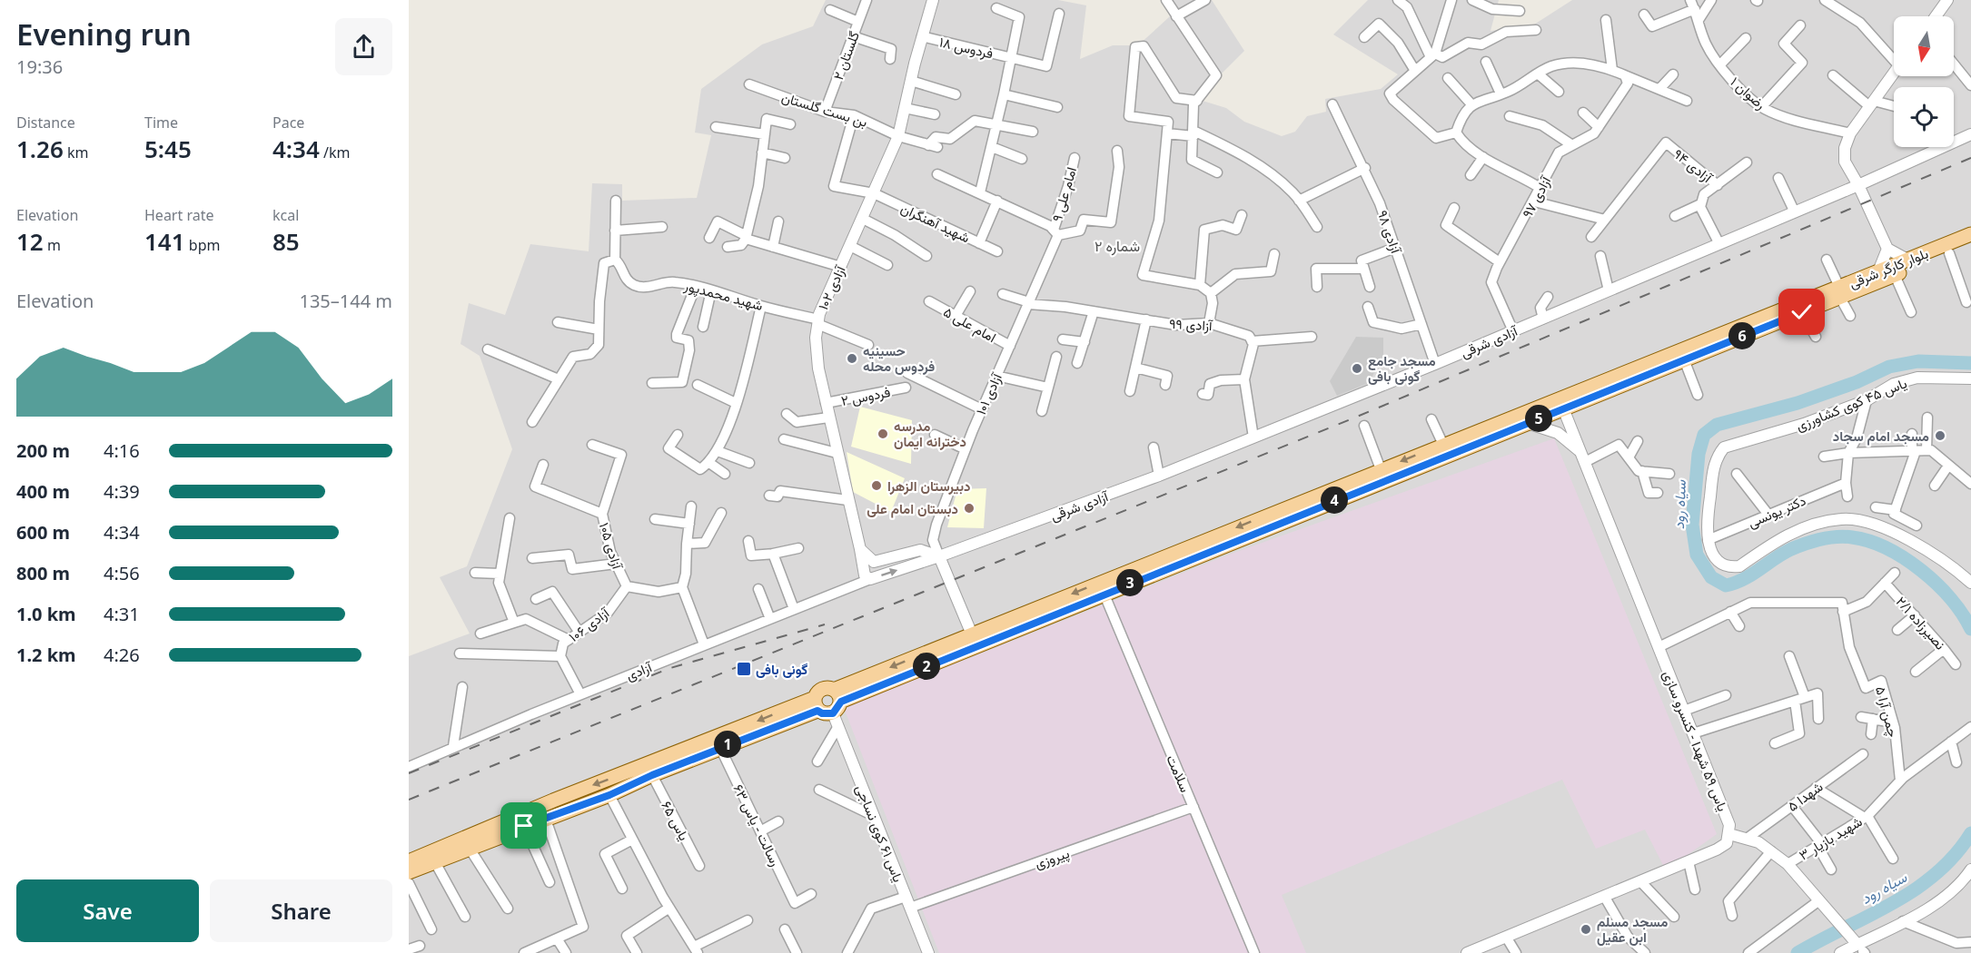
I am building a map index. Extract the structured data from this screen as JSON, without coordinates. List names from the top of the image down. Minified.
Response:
{"streets":{"main road":["بلوار کارگر شرقی"],"street":["فردوس ۱۸","گلستان ۲","رضوان ۱","بن بست گلستان","آزادی ۹۴","امام علی ۹","آزادی ۹۷","شهید آهنگران","آزادی ۹۸","آزادی ۱۰۲","شهید محمدپور","امام علی ۵","آزادی ٩٩","آزادی شرقی","آزادی ۱۰۱","فردوس ۲","یاس ۴۵ کوی کشاورزی","دکتر یونسی","آزادی ۱۰۵","نصیرزاده ۲/۱","آزادی ۱۰۶","آزادی","چمن آرا ۵","یاس ۵۹ شهدا - کنسرو سازی","سلامت","شهدا ۵","یاس ۶۵","رسالت - یاس ۶۳","یاس ۶۱ کوی نساجی","شهید بازیار ۳","پیروزی"]},"crossings":[["فردوس ۱۸","آزادی ۱۰۲"],["گلستان ۲","بن بست گلستان"],["بن بست گلستان","شهید آهنگران"],["بن بست گلستان","آزادی ۱۰۲"],["امام علی ۹","آزادی ۱۰۱"],["آزادی ۹۷","آزادی شرقی"],["شهید آهنگران","آزادی ۱۰۲"],["آزادی ۹۸","آزادی شرقی"],["بلوار کارگر شرقی","یاس ۵۹ شهدا - کنسرو سازی"],["بلوار کارگر شرقی","سلامت"],["بلوار کارگر شرقی","یاس ۶۱ کوی نساجی"],["آزادی ۱۰۲","شهید محمدپور"],["آزادی ۱۰۲","فردوس ۲"],["امام علی ۵","آزادی ۱۰۱"],["آزادی ٩٩","آزادی ۱۰۱"],["آزادی شرقی","آزادی ۱۰۱"],["آزادی شرقی","آزادی"],["آزادی ۱۰۱","آزادی"],["یاس ۴۵ کوی کشاورزی","دکتر یونسی"],["آزادی ۱۰۵","آزادی ۱۰۶"],["آزادی ۱۰۶","آزادی"],["چمن آرا ۵","شهید بازیار ۳"],["سلامت","پیروزی"],["یاس ۶۱ کوی نساجی","پیروزی"]],"districts":["شماره ۲"],"water":["سیاه رود"],"places":{"other":["حسینیه فردوس محله","مسجد جامع گونی بافی","مدرسه دخترانه ایمان","مسجد امام سجاد","دبیرستان الزهرا","دبستان امام علی","مسجد مسلم ابن عقیل"],"transit":["گونی بافی"]},"north":"bottom","page":{"heading":["Evening run","19:36"],"stats":[["Distance","1.26 km"],["Time","5:45"],["Pace","4:34 /km"],["Elevation","12 m"],["Heart rate","141 bpm"],["kcal","85"]],"chart":["Elevation","135–144 m"],"pins":["6","5","4","3","2","1"],"list":[{"name":"200 m","note":"4:16"},{"name":"400 m","note":"4:39"},{"name":"600 m","note":"4:34"},{"name":"800 m","note":"4:56"},{"name":"1.0 km","note":"4:31"},{"name":"1.2 km","note":"4:26"}],"buttons":["Save","Share"]}}
